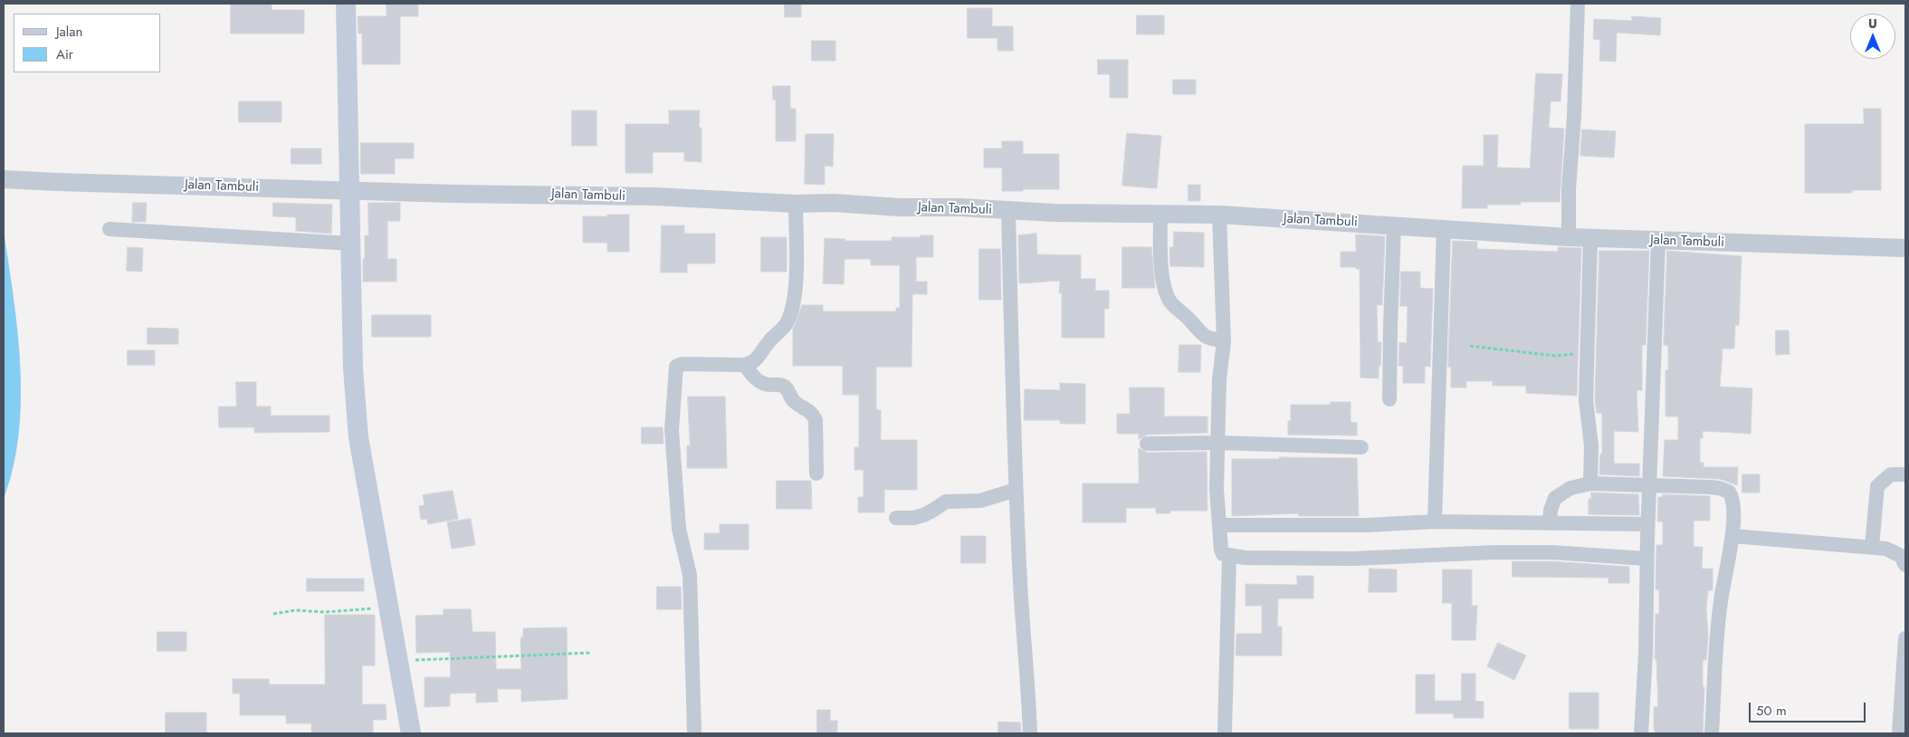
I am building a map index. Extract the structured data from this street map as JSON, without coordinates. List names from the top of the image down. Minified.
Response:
{"streets":{"street":["Jalan Tambuli"]},"legend":["Jalan","Air"],"scale_bar":"50 m","north":"top"}
